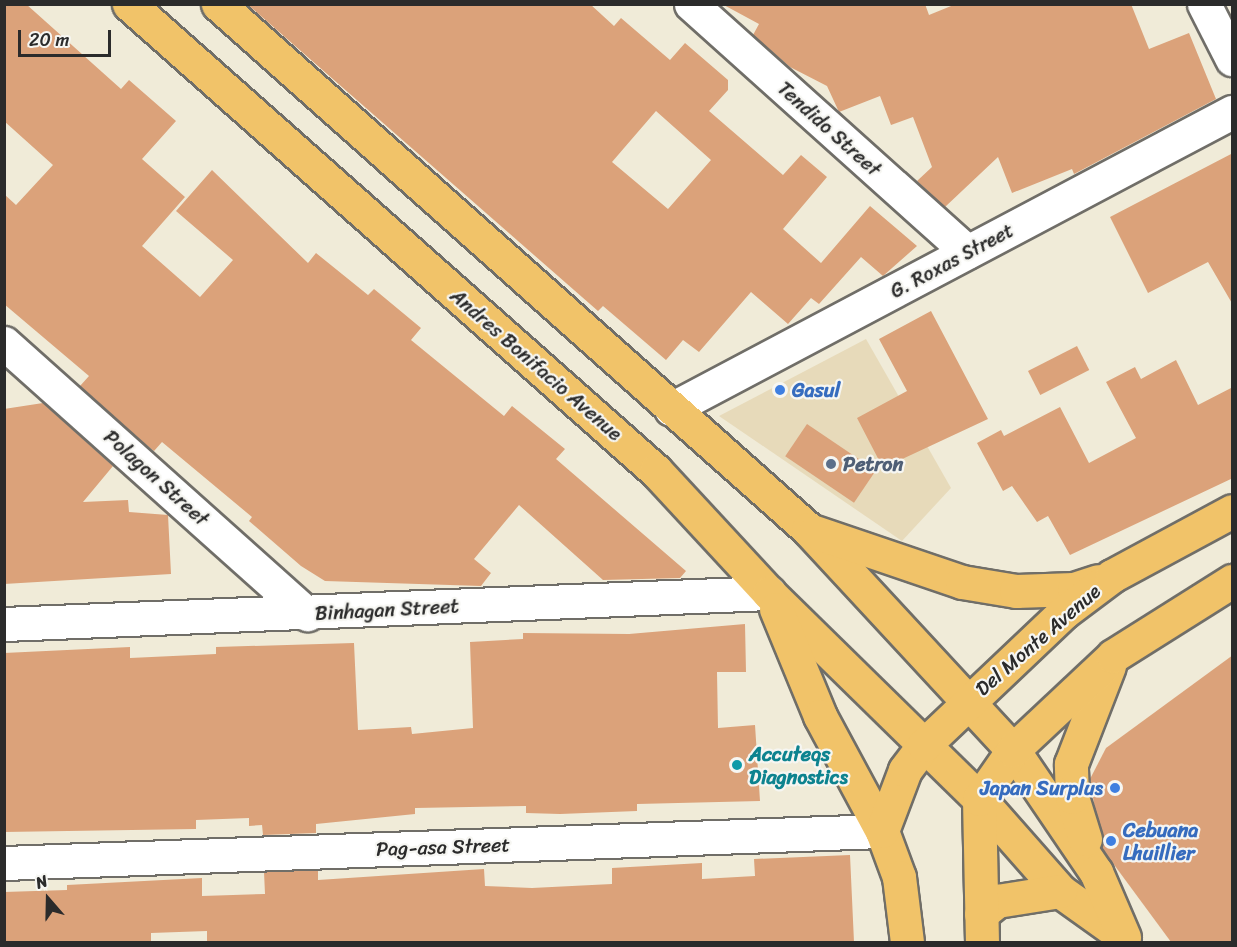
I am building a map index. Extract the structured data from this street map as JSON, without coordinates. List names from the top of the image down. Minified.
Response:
{"streets":{"main road":["Andres Bonifacio Avenue","Del Monte Avenue"],"street":["Tendido Street","G. Roxas Street","Polagon Street","Binhagan Street","Pag-asa Street"]},"crossings":[["Tendido Street","G. Roxas Street"],["Andres Bonifacio Avenue","Binhagan Street"],["Polagon Street","Binhagan Street"]],"places":["Gasul","Petron","Accuteqs Diagnostics","Japan Surplus","Cebuana Lhuillier"],"scale_bar":"20 m","north":"top"}
